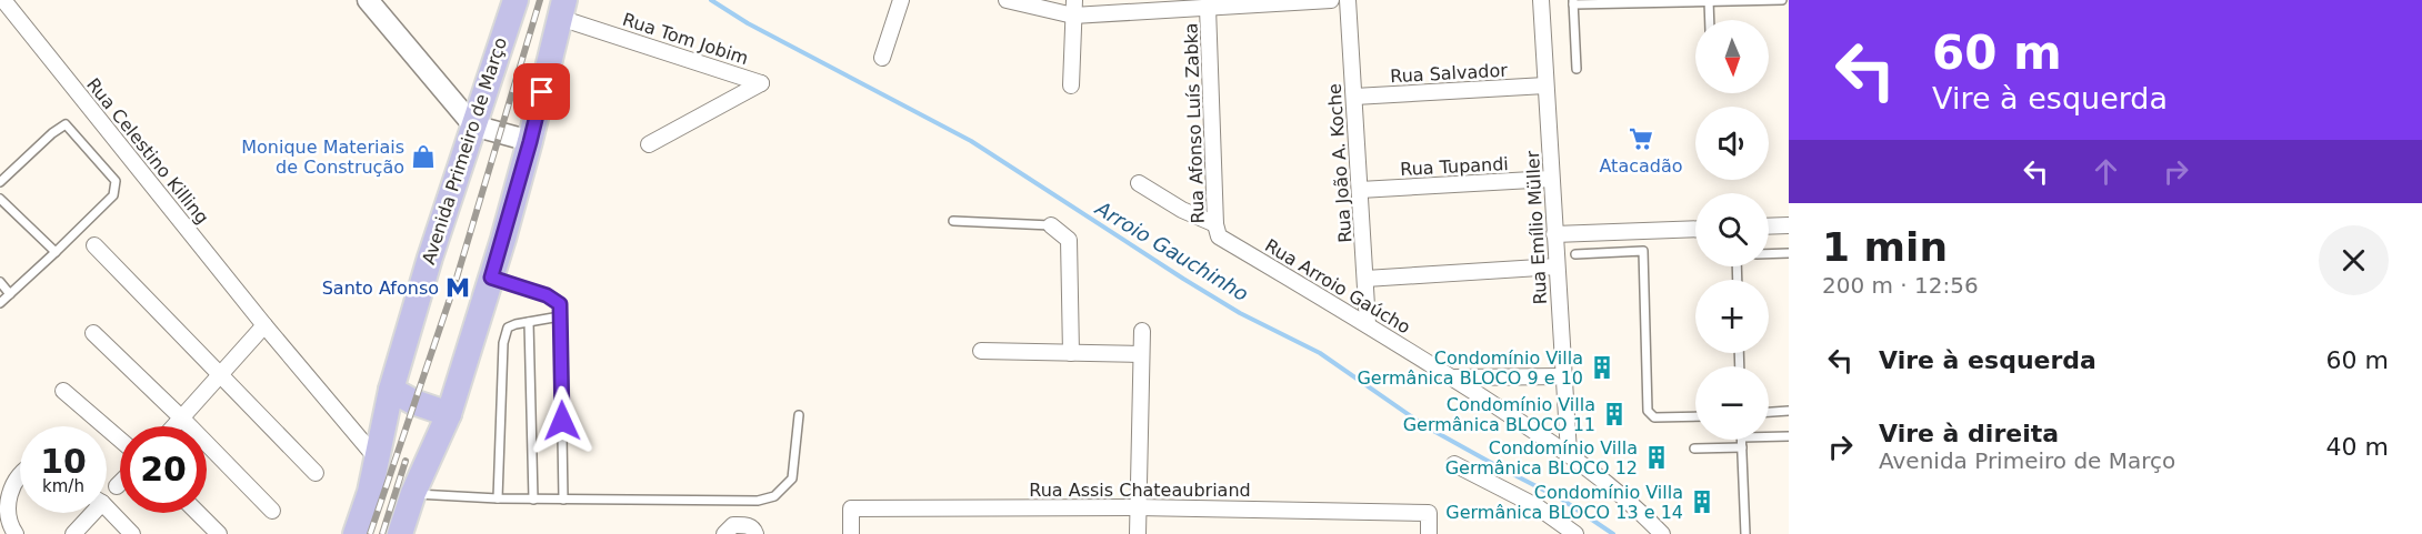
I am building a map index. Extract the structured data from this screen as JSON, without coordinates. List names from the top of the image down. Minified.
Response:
{"streets":{"main road":["Avenida Primeiro de Março"],"street":["Rua Tom Jobim","Rua Salvador","Rua Afonso Luís Zabka","Rua Celestino Killing","Rua João A. Koche","Rua Tupandi","Rua Emílio Müller","Rua Arroio Gaúcho","Rua Assis Chateaubriand"]},"crossings":[["Rua Salvador","Rua João A. Koche"],["Rua Salvador","Rua Emílio Müller"],["Rua Afonso Luís Zabka","Rua Arroio Gaúcho"],["Rua Celestino Killing","Avenida Primeiro de Março"],["Rua João A. Koche","Rua Tupandi"],["Rua João A. Koche","Rua Arroio Gaúcho"],["Rua Tupandi","Rua Emílio Müller"],["Rua Emílio Müller","Rua Arroio Gaúcho"]],"water":["Arroio Gauchinho"],"places":{"supermarket":["Atacadão"],"shop":["Monique Materiais de Construção"],"metro station":["Santo Afonso"],"building":["Condomínio Villa Germânica BLOCO 9 e 10","Condomínio Villa Germânica BLOCO 11","Condomínio Villa Germânica BLOCO 12","Condomínio Villa Germânica BLOCO 13 e 14"]},"north":"bottom","page":{"turn":["60 m","Vire à esquerda"],"map_buttons":["+","−"],"heading":["1 min","200 m · 12:56"],"list":[{"name":"Vire à esquerda","value":"60 m"},{"name":"Vire à direita","note":"Avenida Primeiro de Março","value":"40 m"}],"speed":"10 km/h","limit":"20"}}
